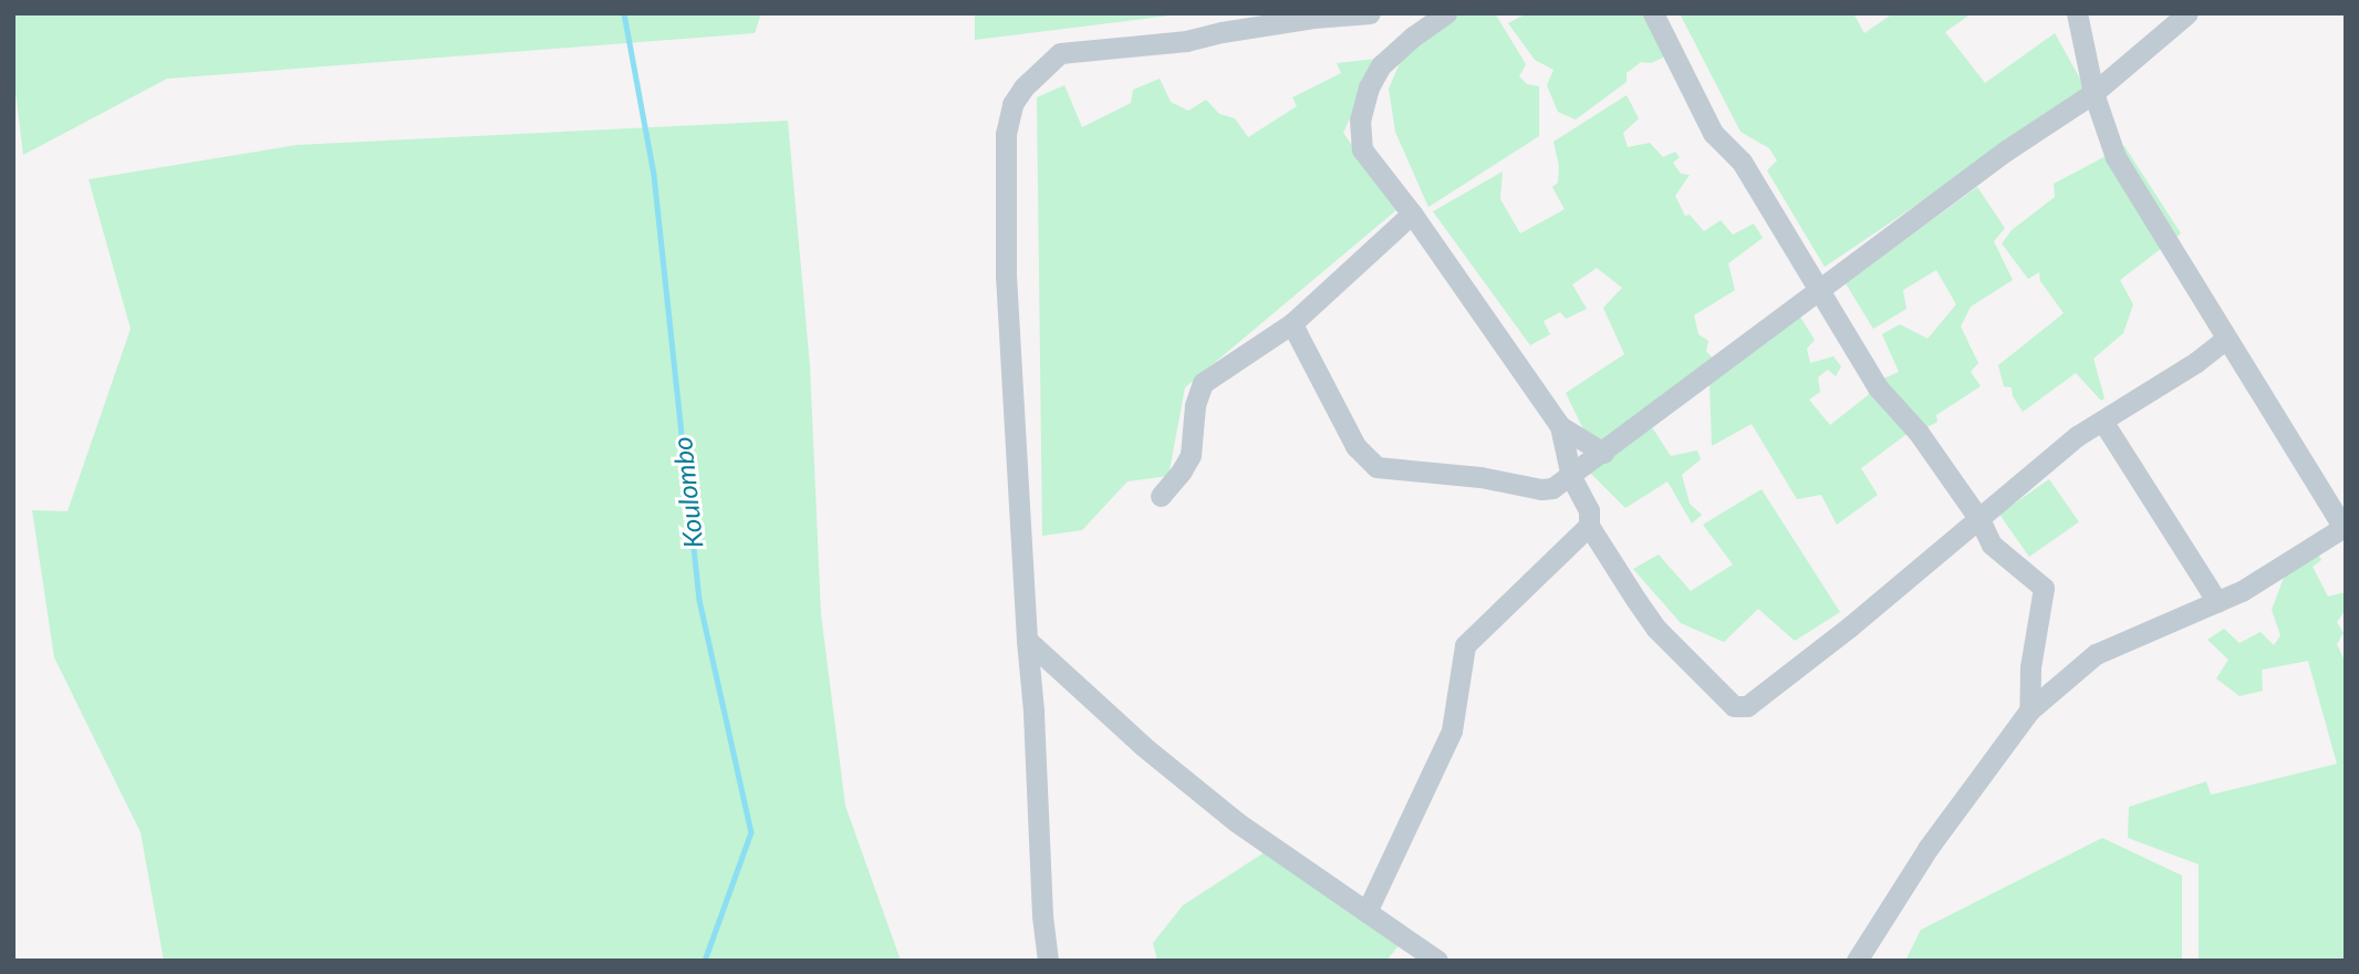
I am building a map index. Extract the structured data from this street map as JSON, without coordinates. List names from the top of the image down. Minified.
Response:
{"water":["Koulombo"]}
